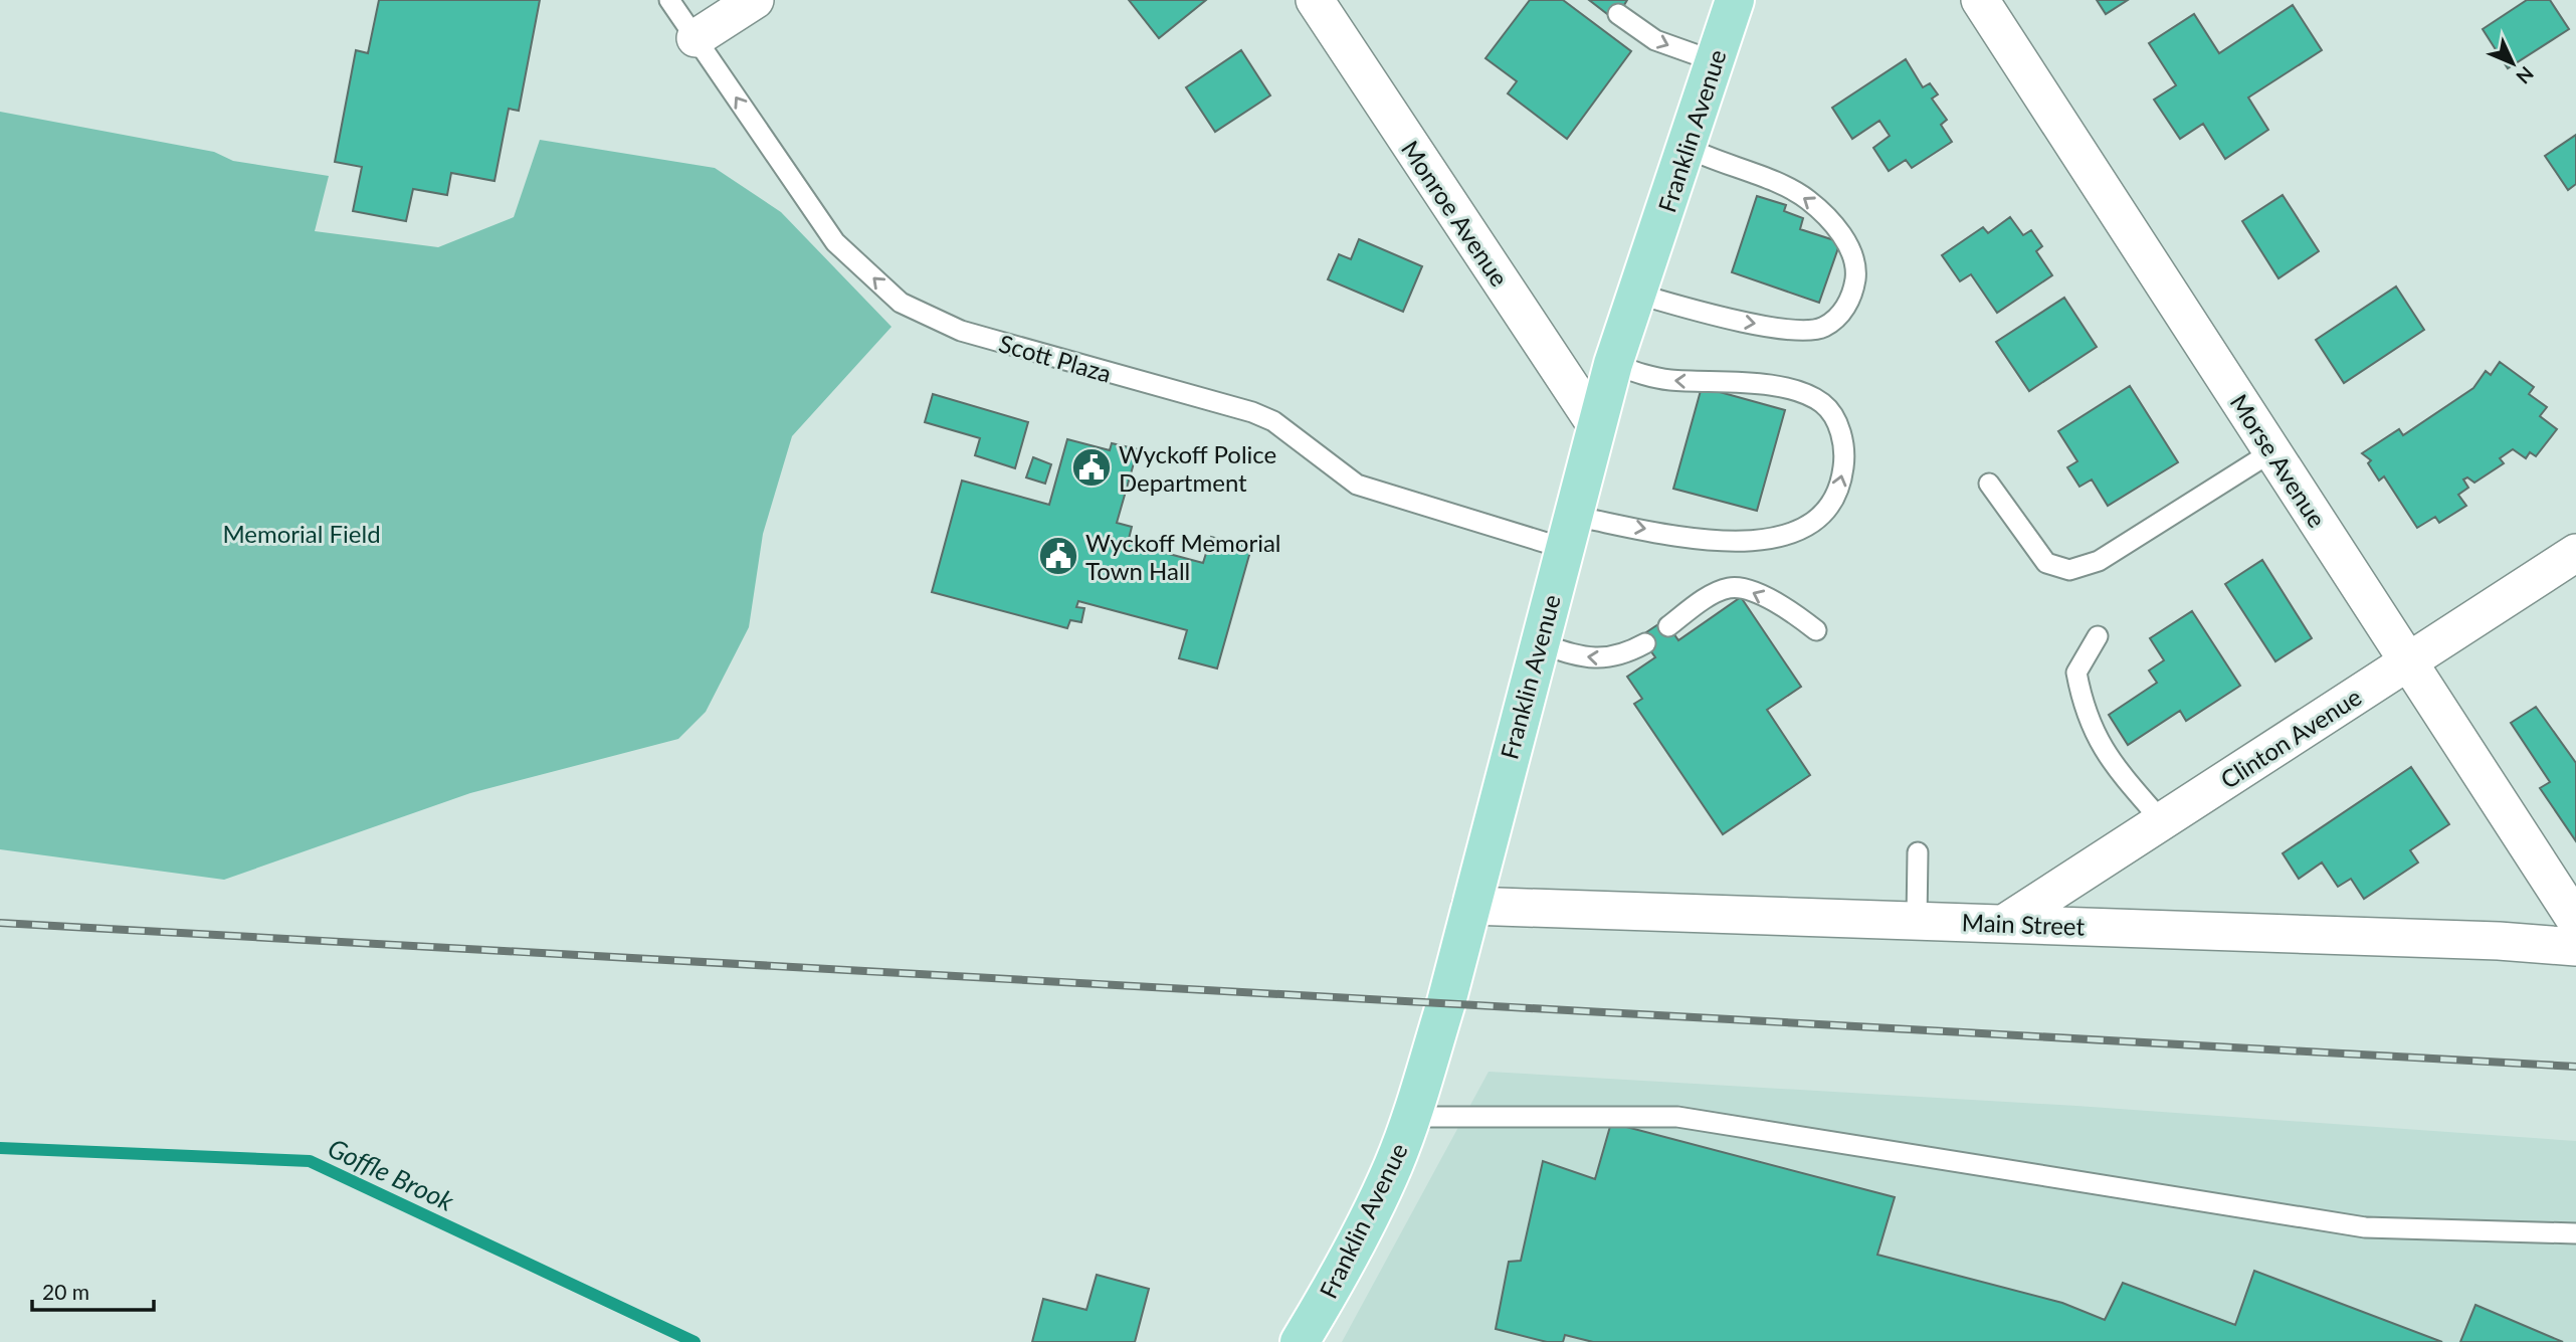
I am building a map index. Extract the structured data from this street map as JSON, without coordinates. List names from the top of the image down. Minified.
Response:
{"streets":{"main road":["Franklin Avenue"],"street":["Monroe Avenue","Morse Avenue","Clinton Avenue","Main Street"],"lane":["Scott Plaza"]},"crossings":[["Franklin Avenue","Monroe Avenue"],["Franklin Avenue","Scott Plaza"],["Franklin Avenue","Main Street"],["Morse Avenue","Clinton Avenue"],["Clinton Avenue","Main Street"]],"water":["Goffle Brook"],"parks":["Memorial Field"],"places":{"public building":["Wyckoff Police Department","Wyckoff Memorial Town Hall"]},"scale_bar":"20 m","north":"bottom right"}
